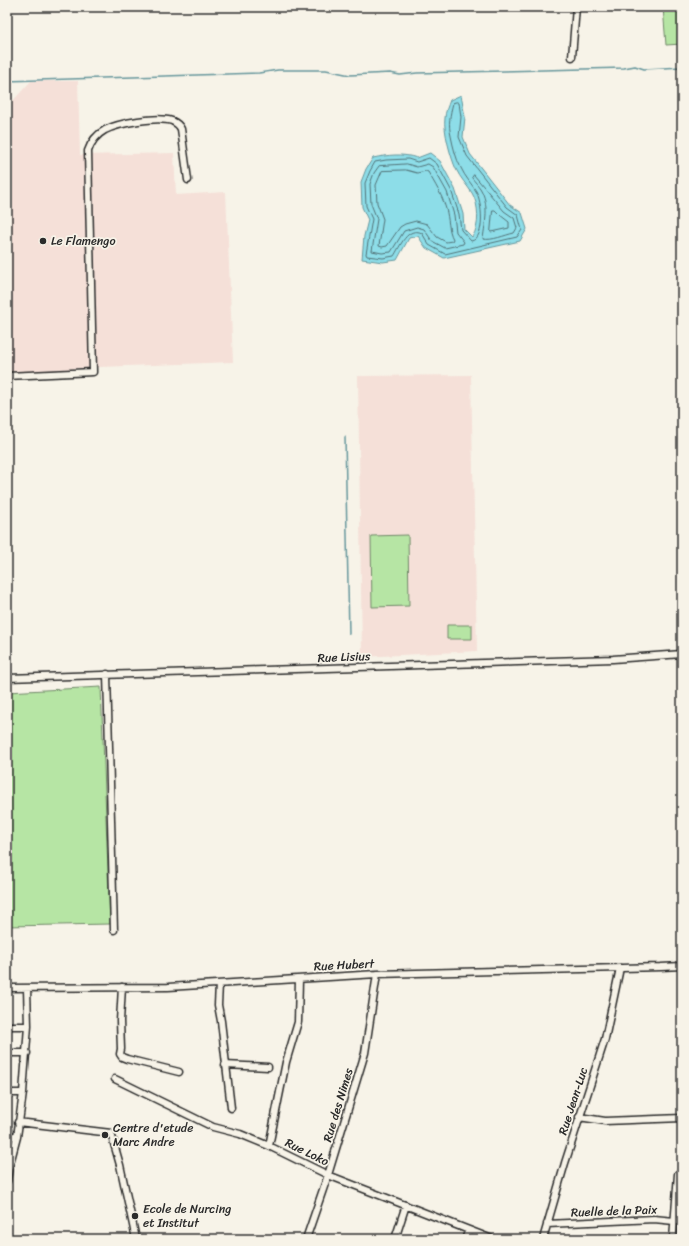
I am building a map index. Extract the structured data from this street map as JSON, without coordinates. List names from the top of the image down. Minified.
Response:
{"streets":{"street":["Rue Lisius","Rue Hubert","Rue Jean-Luc","Rue des Nimes","Rue Loko","Ruelle de la Paix"]},"crossings":[["Rue Hubert","Rue Jean-Luc"],["Rue Hubert","Rue des Nimes"],["Rue Jean-Luc","Ruelle de la Paix"],["Rue des Nimes","Rue Loko"]],"places":["Le Flamengo","Centre d'etude Marc Andre","Ecole de Nurcing et Institut"]}
